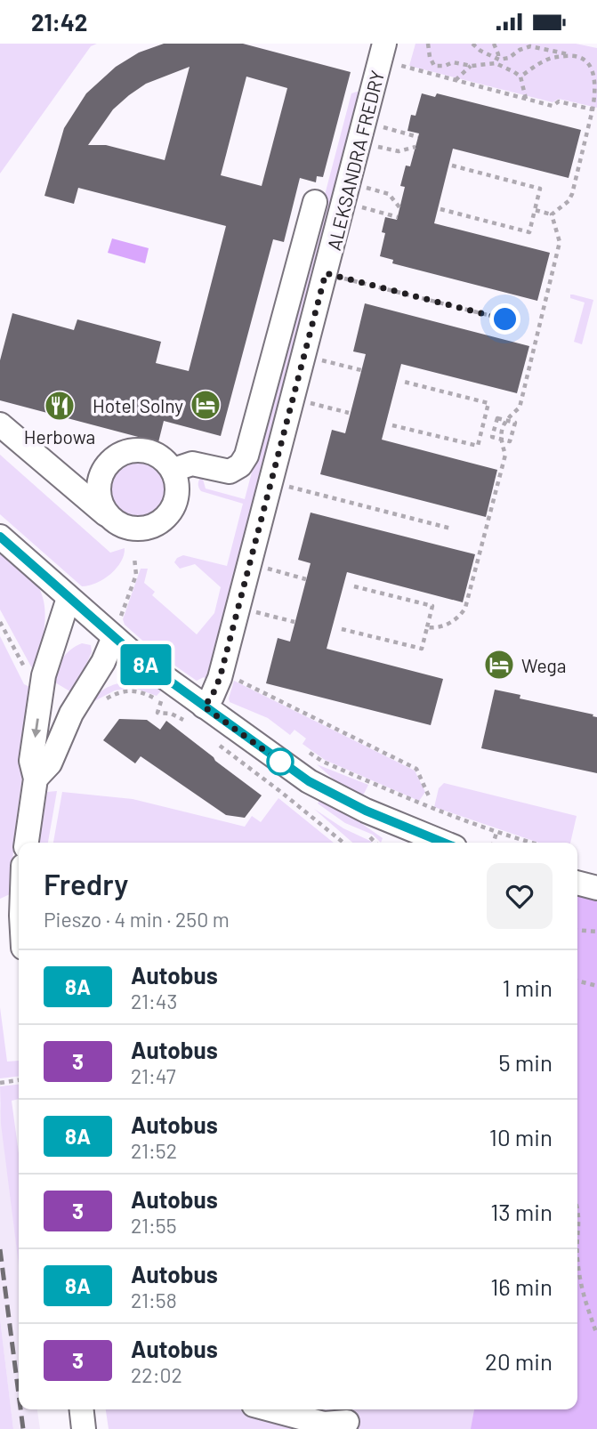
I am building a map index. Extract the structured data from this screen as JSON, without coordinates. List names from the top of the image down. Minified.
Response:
{"streets":{"street":["ALEKSANDRA FREDRY"]},"places":{"hotel":["Hotel Solny","Wega"],"restaurant":["Herbowa"]},"lines":["bus line 8A"],"page":{"status":"21:42","on_map":"8A","heading":["Fredry","Pieszo · 4 min · 250 m"],"list":[{"mark":"8A","name":"Autobus","note":"21:43","value":"1 min"},{"mark":"3","name":"Autobus","note":"21:47","value":"5 min"},{"mark":"8A","name":"Autobus","note":"21:52","value":"10 min"},{"mark":"3","name":"Autobus","note":"21:55","value":"13 min"},{"mark":"8A","name":"Autobus","note":"21:58","value":"16 min"},{"mark":"3","name":"Autobus","note":"22:02","value":"20 min"}]}}
